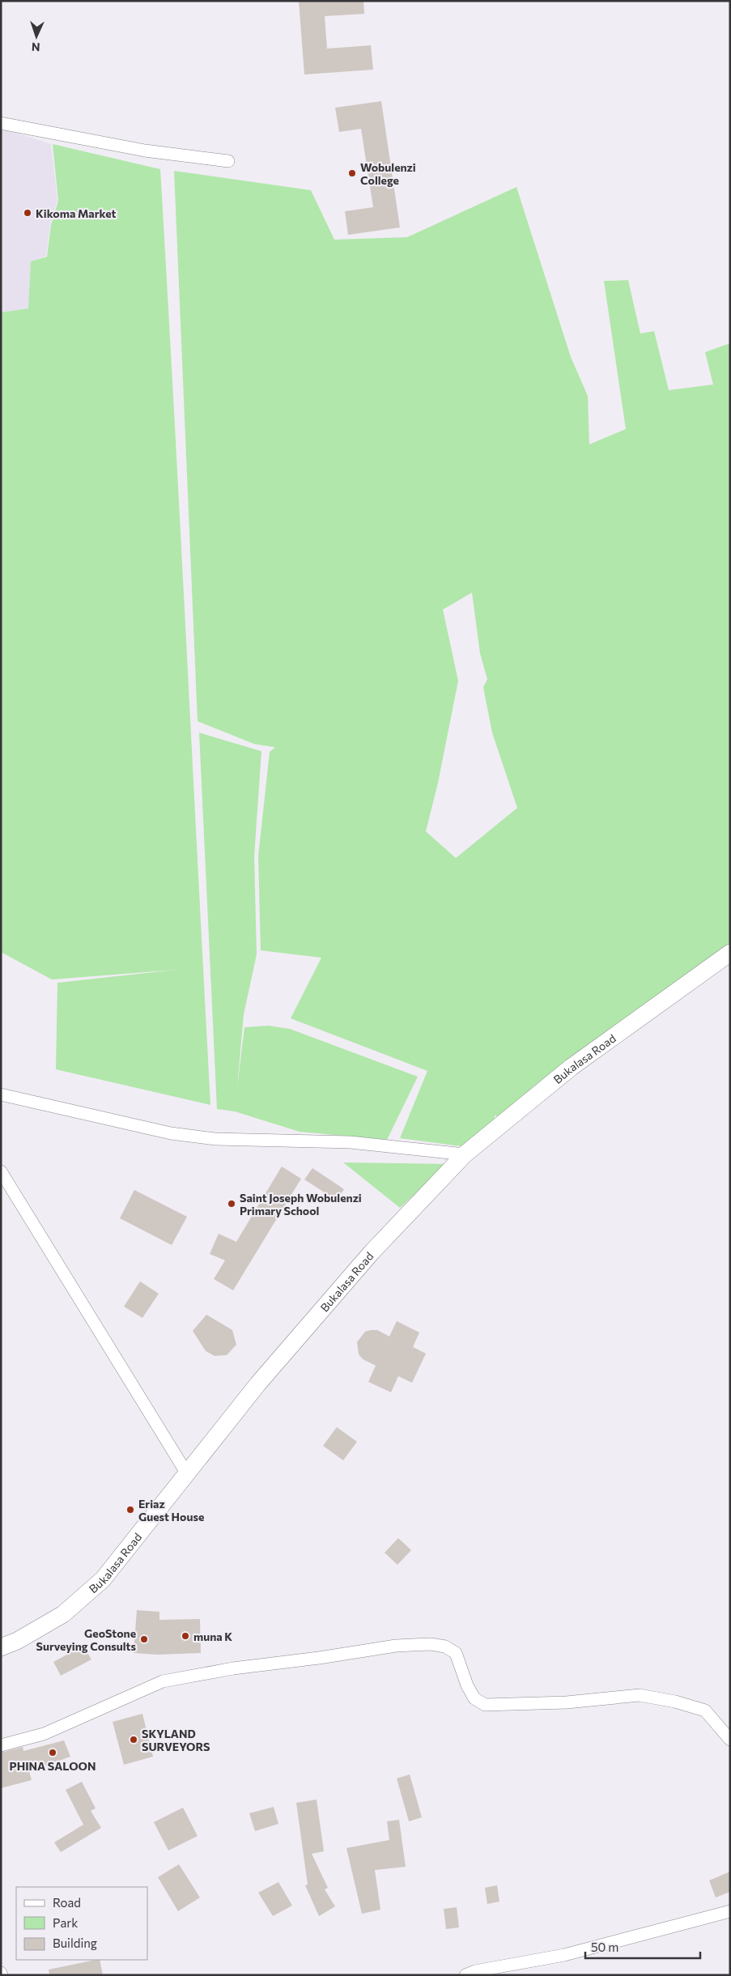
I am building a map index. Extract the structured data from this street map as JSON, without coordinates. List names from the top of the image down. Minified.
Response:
{"streets":{"street":["Bukalasa Road"]},"places":["Wobulenzi College","Kikoma Market","Saint Joseph Wobulenzi Primary School","Eriaz Guest House","muna K","GeoStone Surveying Consults","SKYLAND SURVEYORS","PHINA SALOON"],"legend":["Road","Park","Building"],"scale_bar":"50 m","north":"bottom"}
